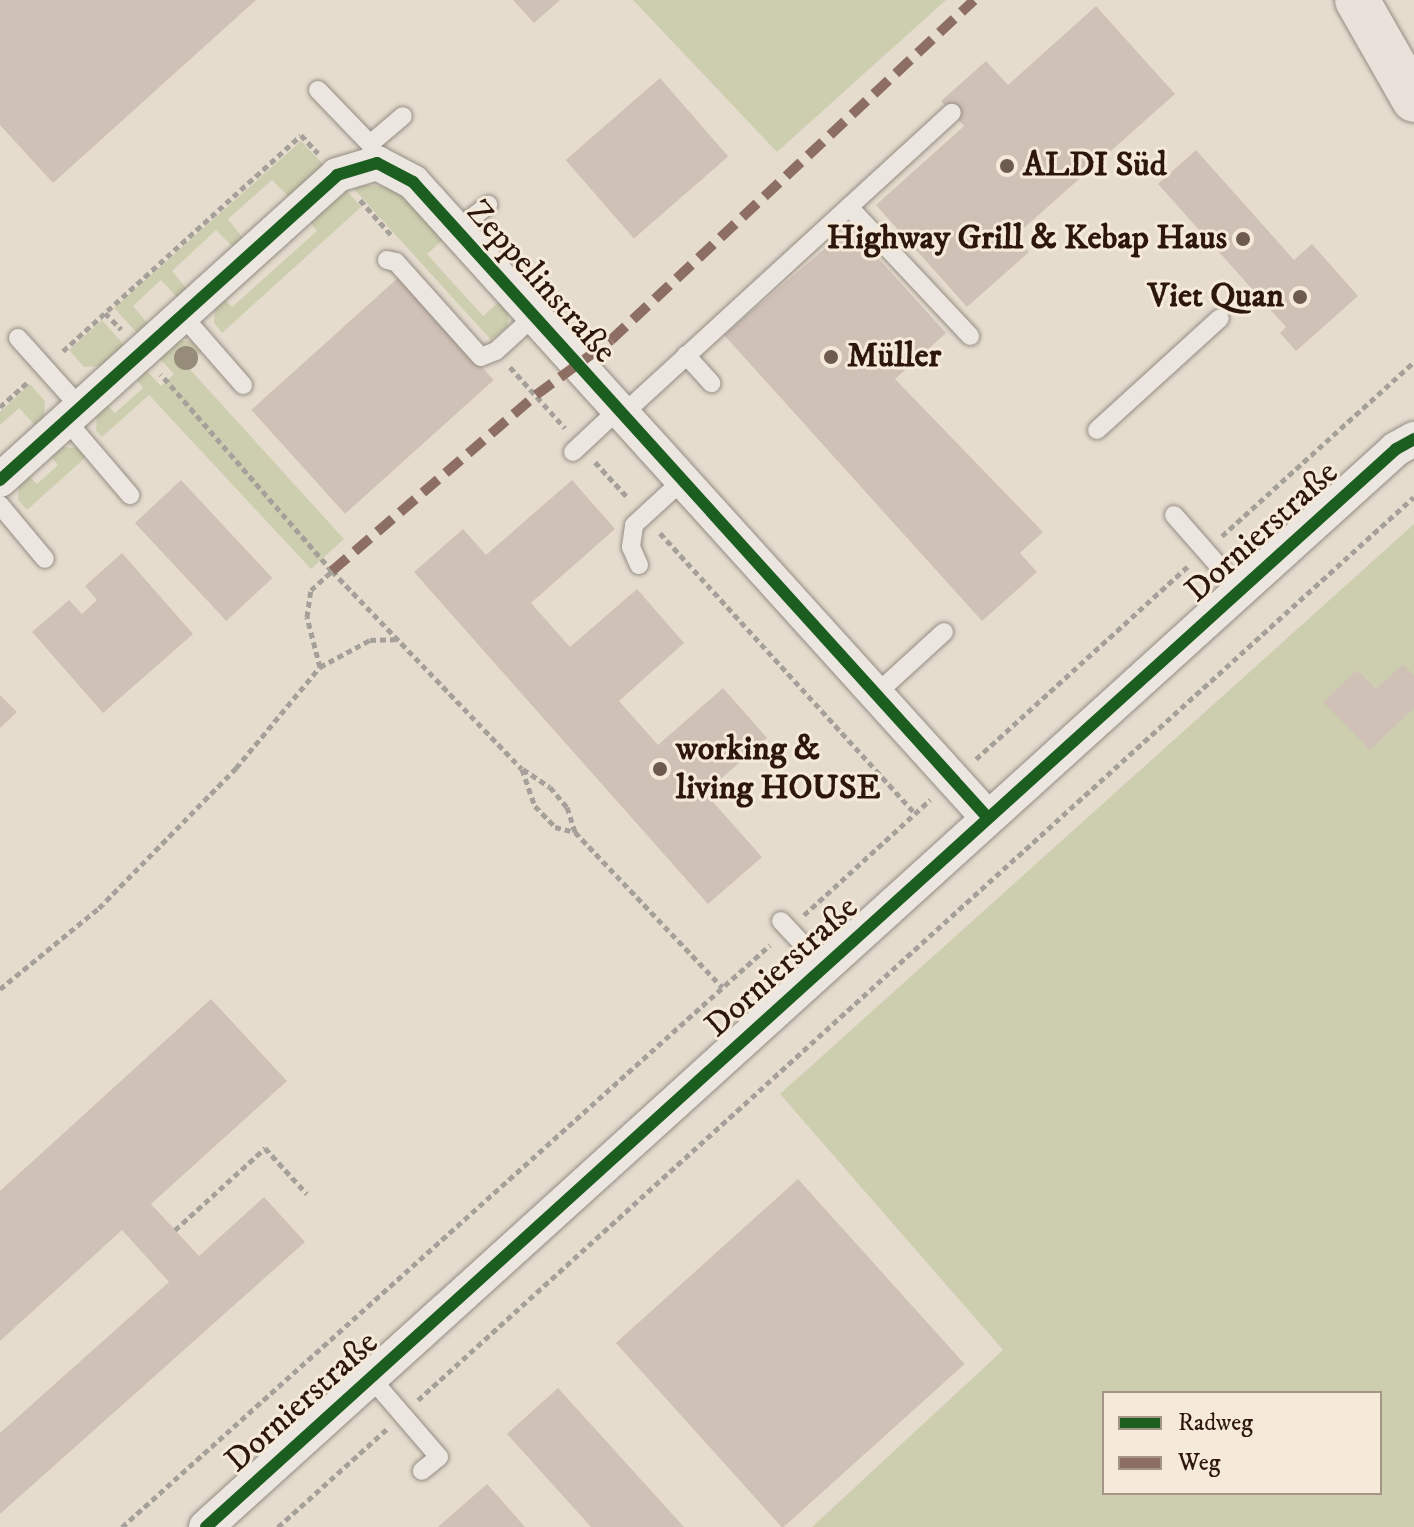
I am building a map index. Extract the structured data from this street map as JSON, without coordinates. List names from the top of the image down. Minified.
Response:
{"streets":{"street":["Zeppelinstraße","Dornierstraße"]},"crossings":[["Zeppelinstraße","Dornierstraße"]],"places":["ALDI Süd","Highway Grill & Kebap Haus","Viet Quan","Müller","working & living HOUSE"],"legend":["Radweg","Weg"]}
